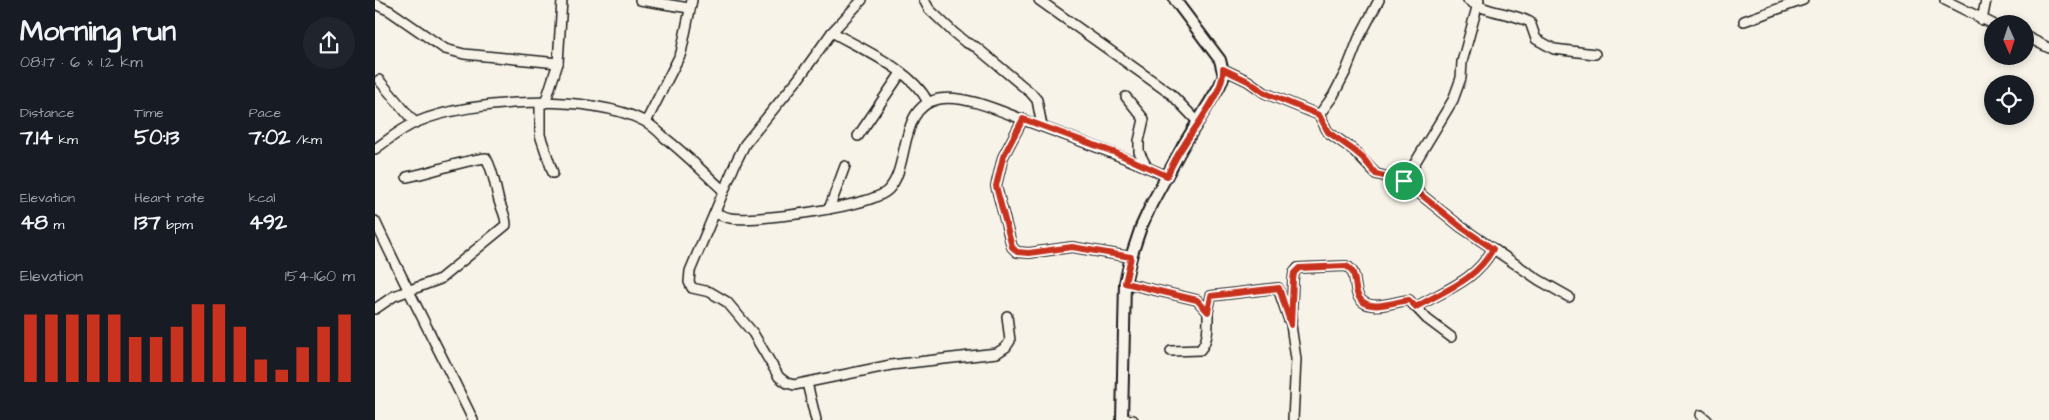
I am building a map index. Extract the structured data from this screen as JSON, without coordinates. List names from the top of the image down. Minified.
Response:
{"north":"bottom","page":{"heading":["Morning run","08:17 · 6 × 1.2 km"],"stats":[["Distance","7.14 km"],["Time","50:13"],["Pace","7:02 /km"],["Elevation","48 m"],["Heart rate","137 bpm"],["kcal","492"]],"chart":["Elevation","154–160 m"]}}
